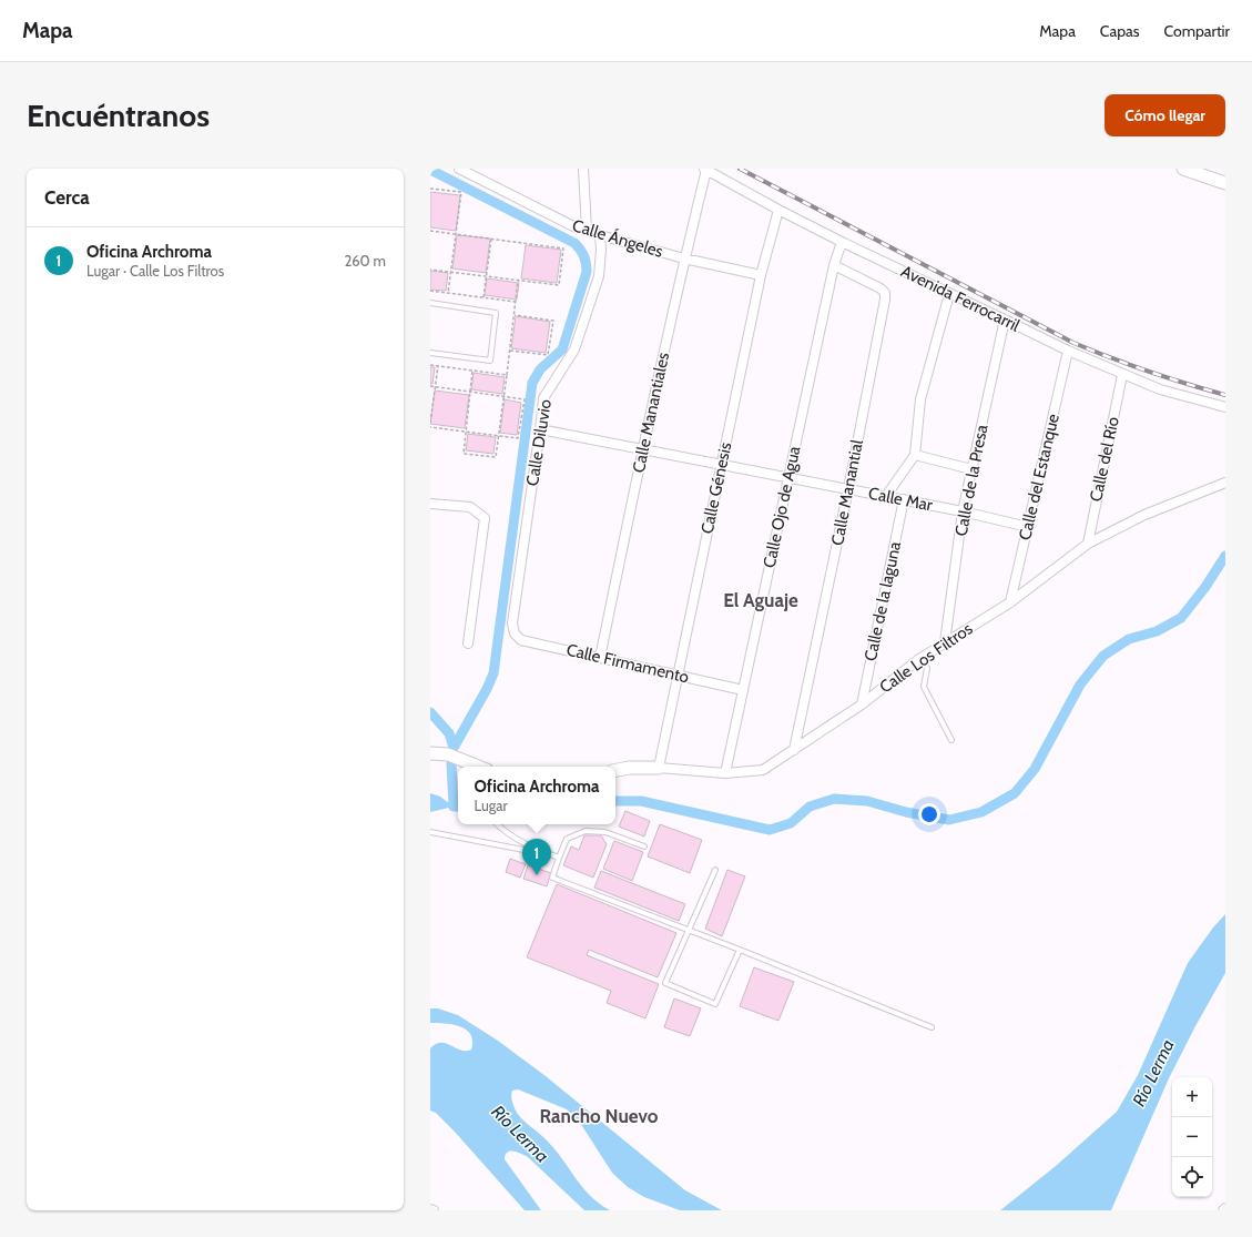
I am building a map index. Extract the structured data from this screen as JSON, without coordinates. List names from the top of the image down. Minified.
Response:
{"streets":{"street":["Calle Ángeles","Avenida Ferrocarril","Calle Manantiales","Calle Diluvio","Calle del Río","Calle del Estanque","Calle de la Presa","Calle Génesis","Calle Manantial","Calle Mar","Calle Ojo de Agua","Calle de la laguna","Calle Los Filtros","Calle Firmamento"]},"crossings":[["Calle Ángeles","Calle Manantiales"],["Calle Ángeles","Calle Diluvio"],["Calle Ángeles","Calle Génesis"],["Avenida Ferrocarril","Calle Manantiales"],["Avenida Ferrocarril","Calle del Río"],["Avenida Ferrocarril","Calle del Estanque"],["Avenida Ferrocarril","Calle de la Presa"],["Avenida Ferrocarril","Calle Génesis"],["Avenida Ferrocarril","Calle Ojo de Agua"],["Calle Manantiales","Calle Mar"],["Calle Manantiales","Calle Firmamento"],["Calle Diluvio","Calle Mar"],["Calle Diluvio","Calle Firmamento"],["Calle del Río","Calle Los Filtros"],["Calle del Estanque","Calle Mar"],["Calle del Estanque","Calle Los Filtros"],["Calle de la Presa","Calle Mar"],["Calle de la Presa","Calle Los Filtros"],["Calle Génesis","Calle Mar"],["Calle Génesis","Calle Los Filtros"],["Calle Génesis","Calle Firmamento"],["Calle Manantial","Calle Mar"],["Calle Manantial","Calle Ojo de Agua"],["Calle Manantial","Calle Los Filtros"],["Calle Mar","Calle Ojo de Agua"],["Calle Mar","Calle de la laguna"],["Calle Ojo de Agua","Calle Los Filtros"],["Calle Ojo de Agua","Calle Firmamento"],["Calle de la laguna","Calle Los Filtros"]],"districts":["El Aguaje","Rancho Nuevo"],"water":["Río Lerma"],"page":{"header":"Mapa","nav":["Mapa","Capas","Compartir"],"buttons":"Cómo llegar","title":"Encuéntranos","heading":"Cerca","list":[{"mark":"1","name":"Oficina Archroma","note":"Lugar · Calle Los Filtros","value":"260 m"}],"popup":["Oficina Archroma","Lugar"],"pins":"1","map_buttons":["+","−"]}}
